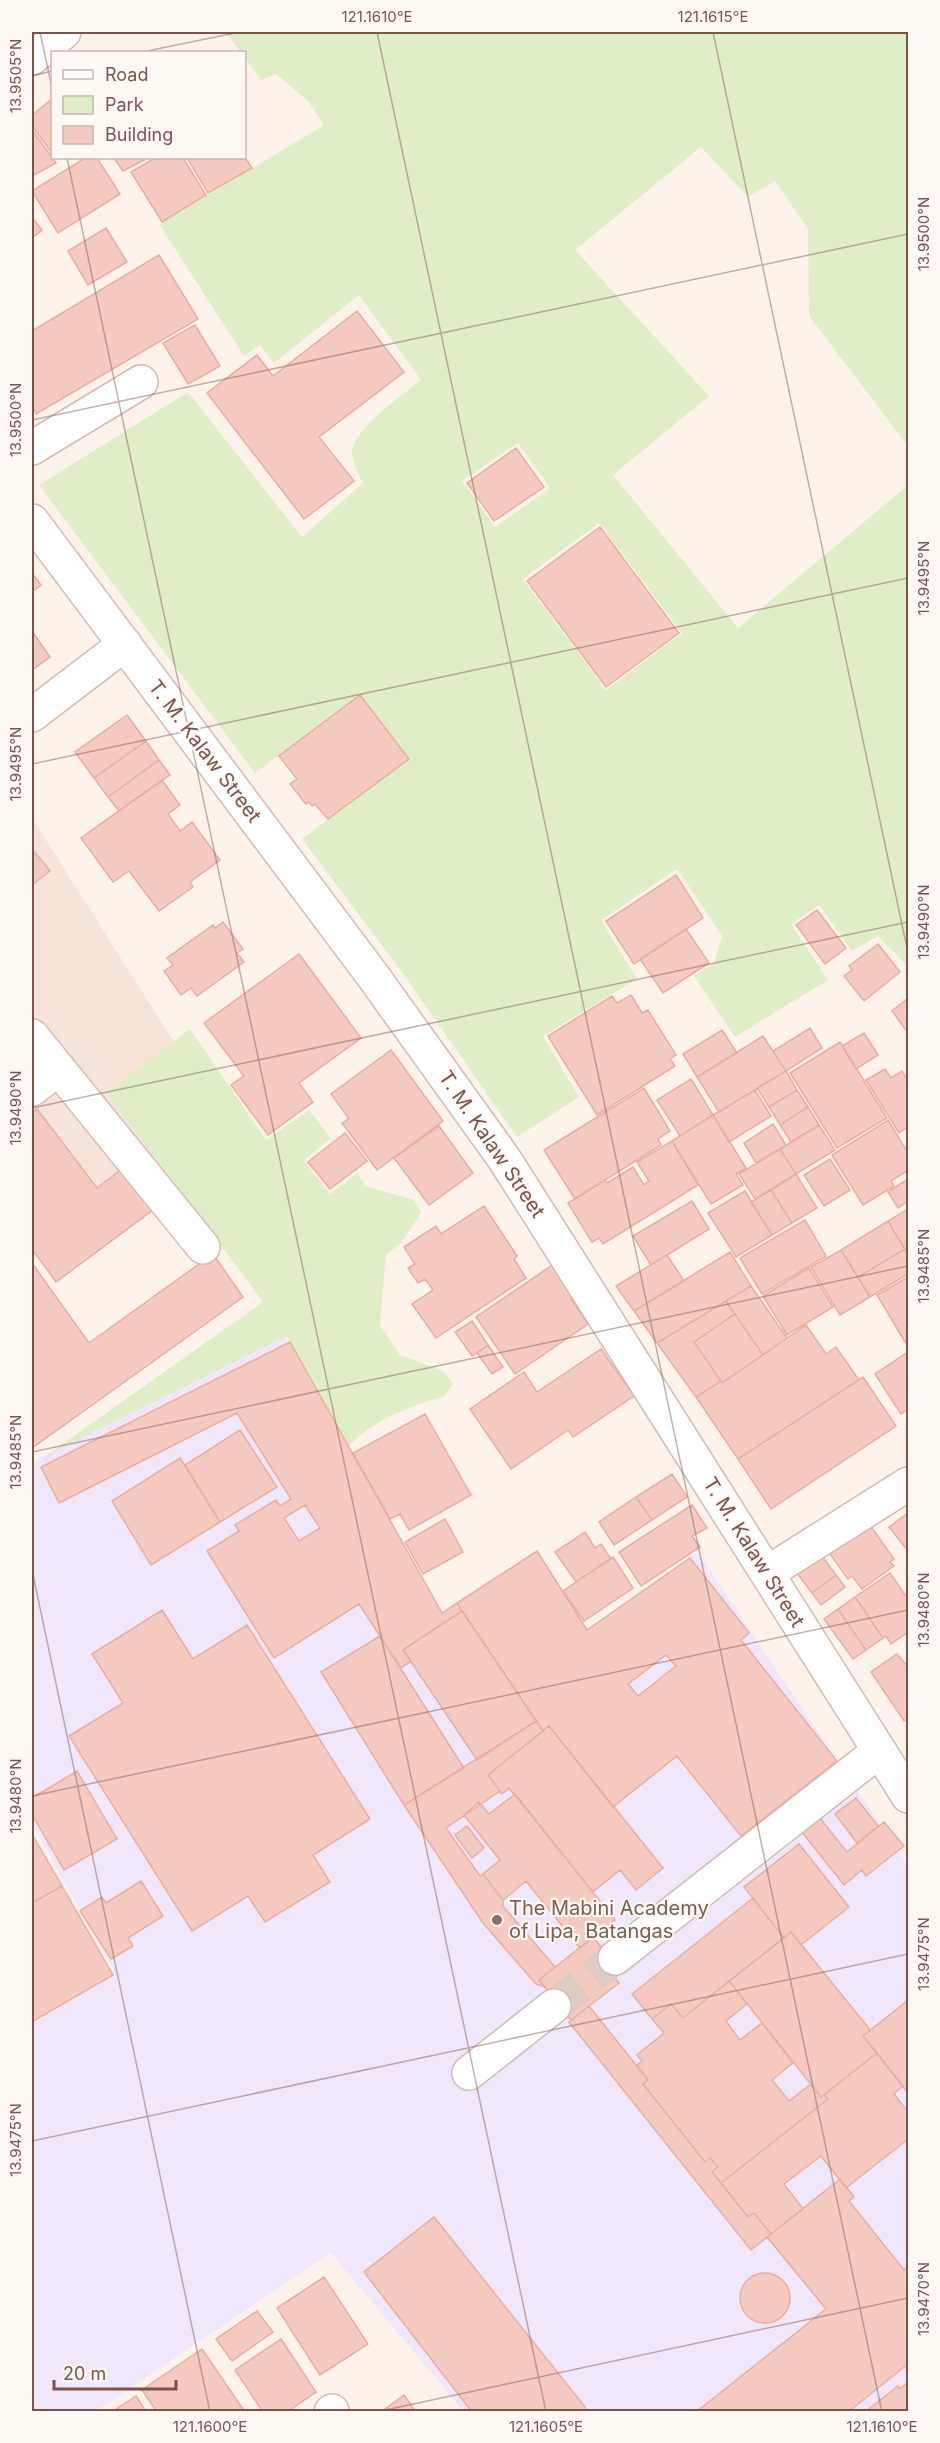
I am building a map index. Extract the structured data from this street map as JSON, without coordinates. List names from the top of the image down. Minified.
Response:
{"streets":{"street":["T. M. Kalaw Street"]},"places":["The Mabini Academy of Lipa, Batangas"],"legend":["Road","Park","Building"],"scale_bar":"20 m","coordinates":["121.1610°E","121.1615°E","13.9505°N","13.9500°N","13.9495°N","13.9490°N","13.9485°N","13.9480°N","13.9475°N","13.9470°N","121.1600°E","121.1605°E"]}
